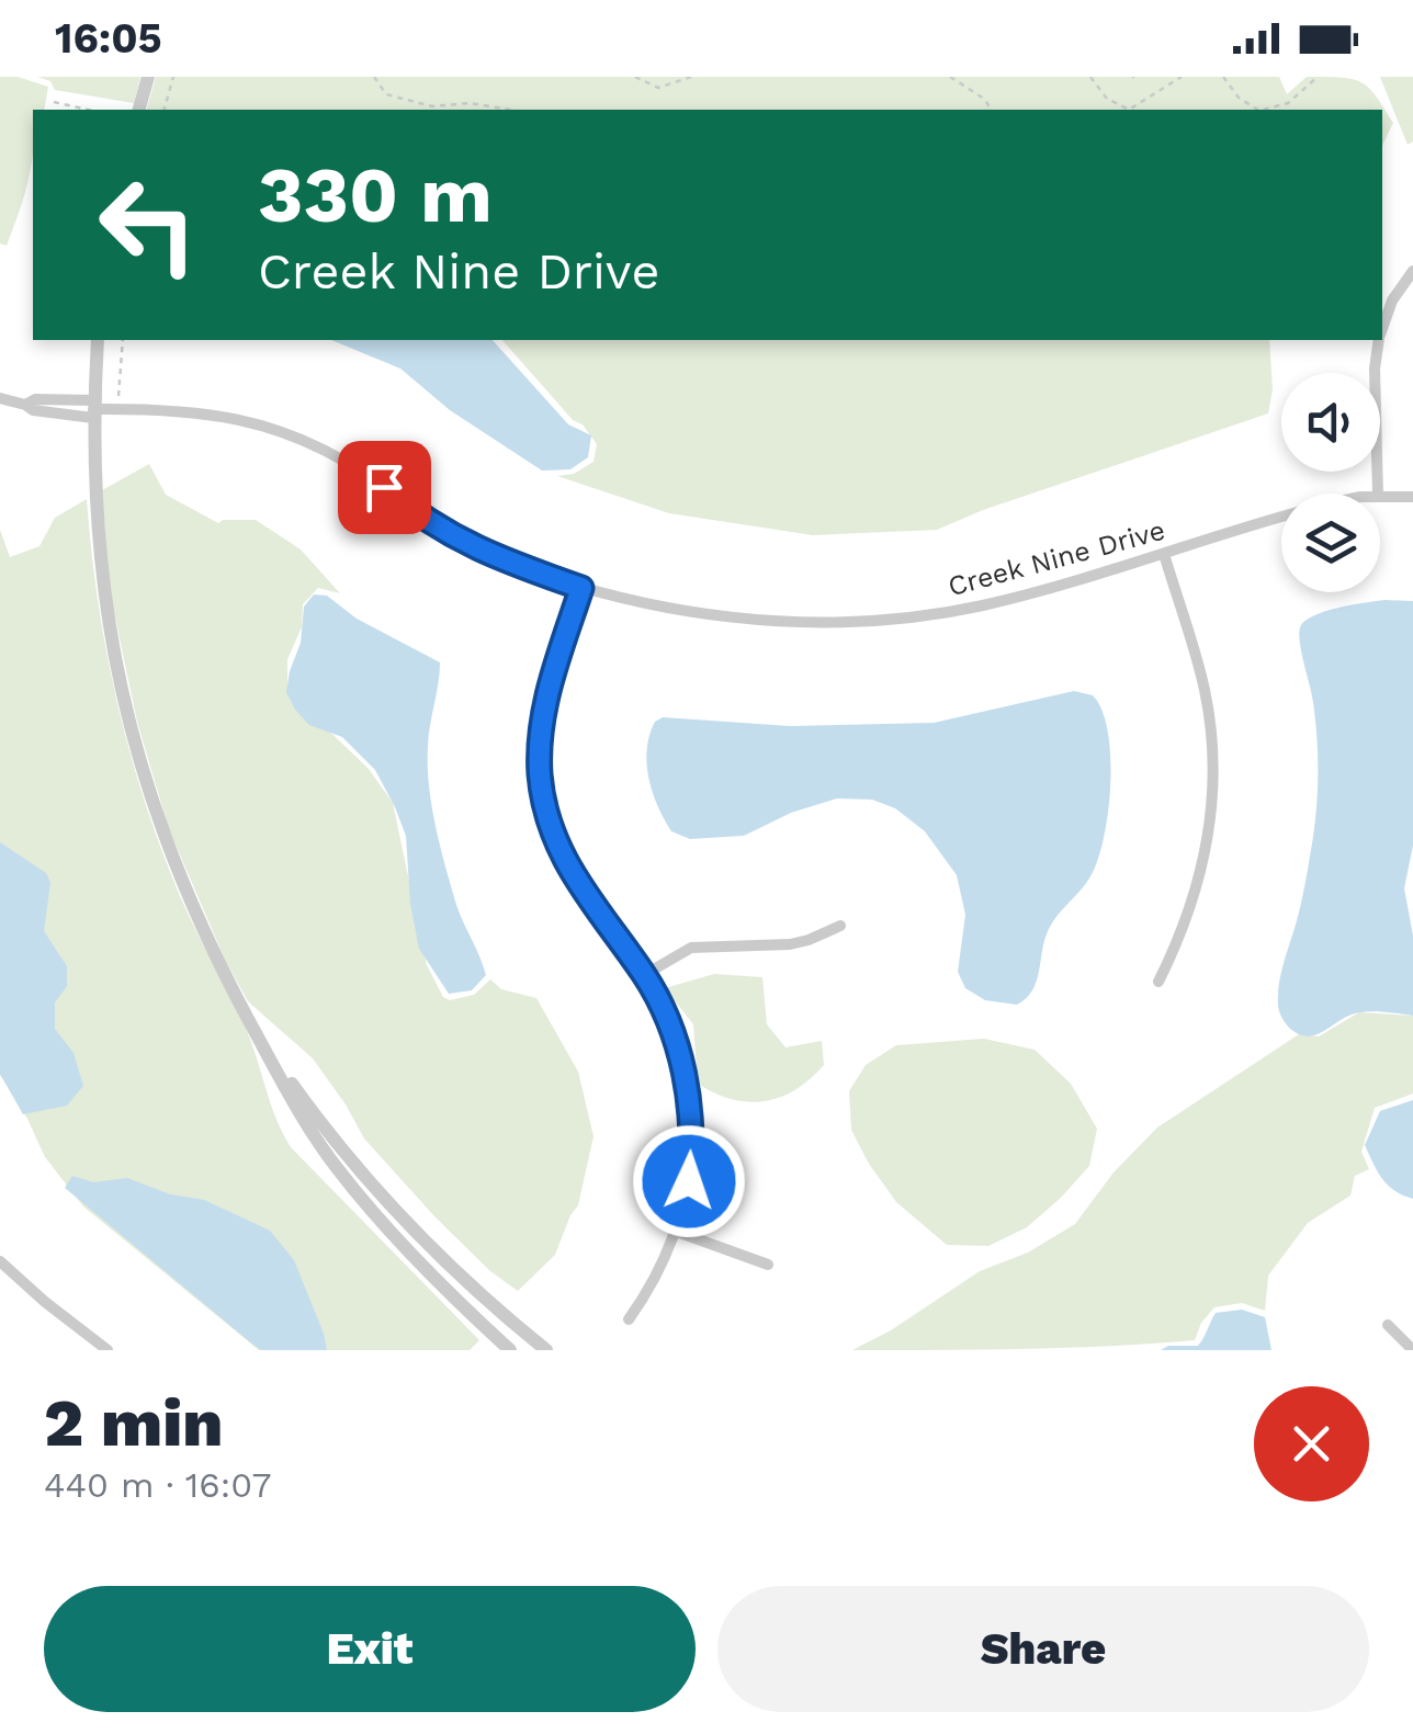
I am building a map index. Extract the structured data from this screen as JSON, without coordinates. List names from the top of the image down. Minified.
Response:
{"streets":{"street":["Creek Nine Drive"]},"page":{"status":"16:05","turn":["330 m","Creek Nine Drive"],"heading":["2 min","440 m · 16:07"],"buttons":["Exit","Share"]}}
